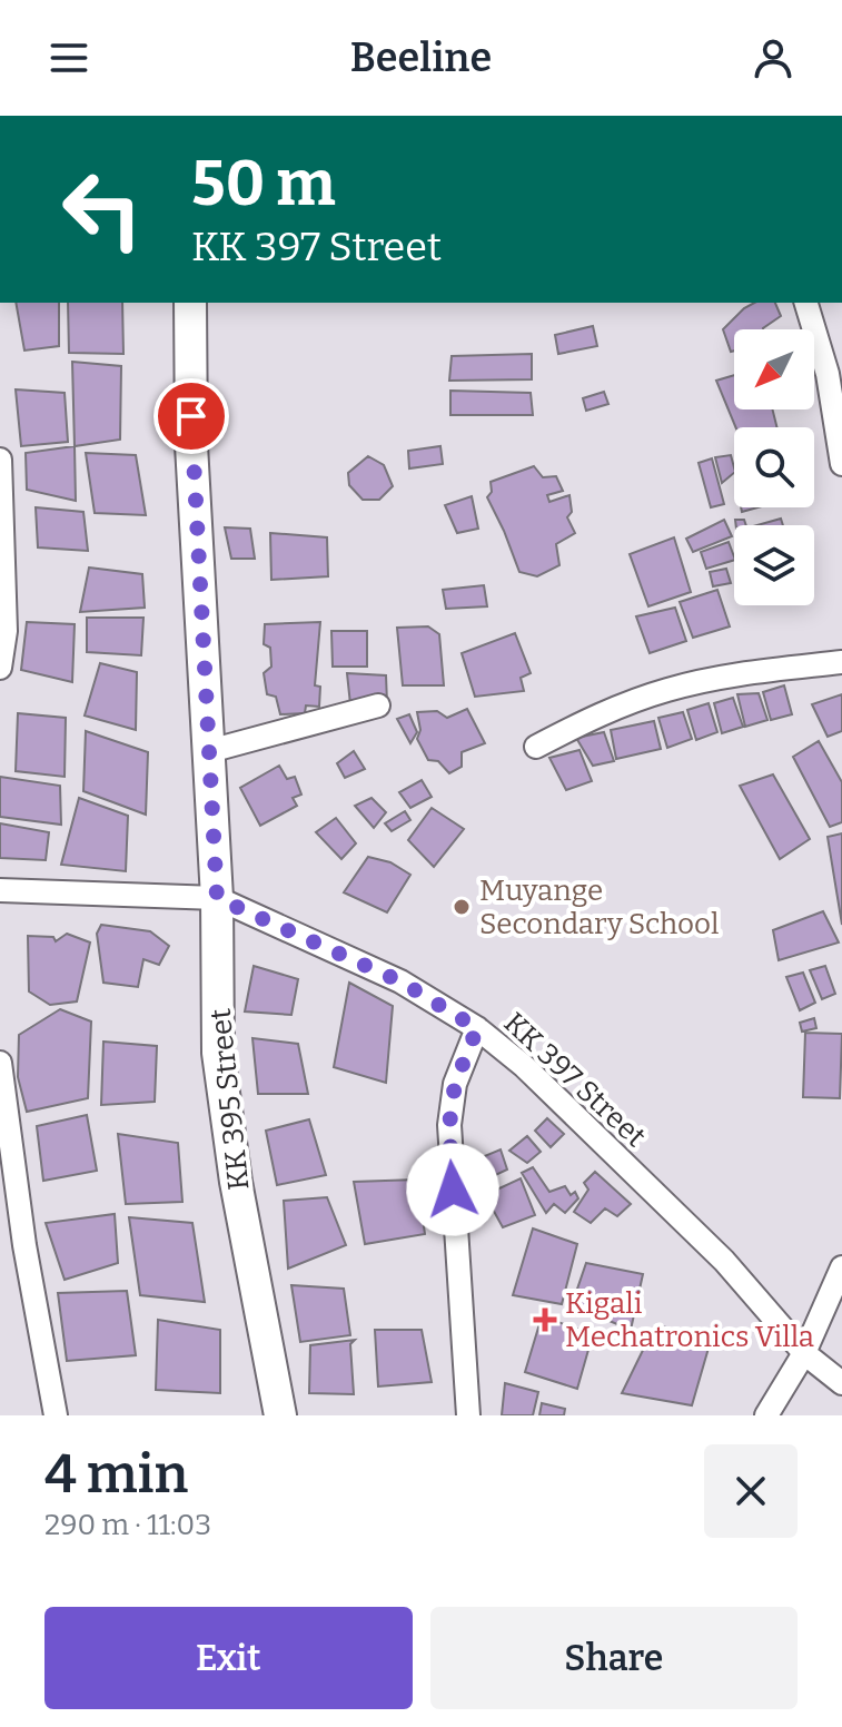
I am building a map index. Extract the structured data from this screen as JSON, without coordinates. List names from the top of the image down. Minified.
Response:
{"streets":{"street":["KK 397 Street","KK 395 Street"]},"crossings":[["KK 397 Street","KK 395 Street"]],"places":{"other":["Muyange Secondary School"],"health":["Kigali Mechatronics Villa"]},"north":"bottom left","page":{"header":"Beeline","turn":["50 m","KK 397 Street"],"heading":["4 min","290 m · 11:03"],"buttons":["Exit","Share"]}}
